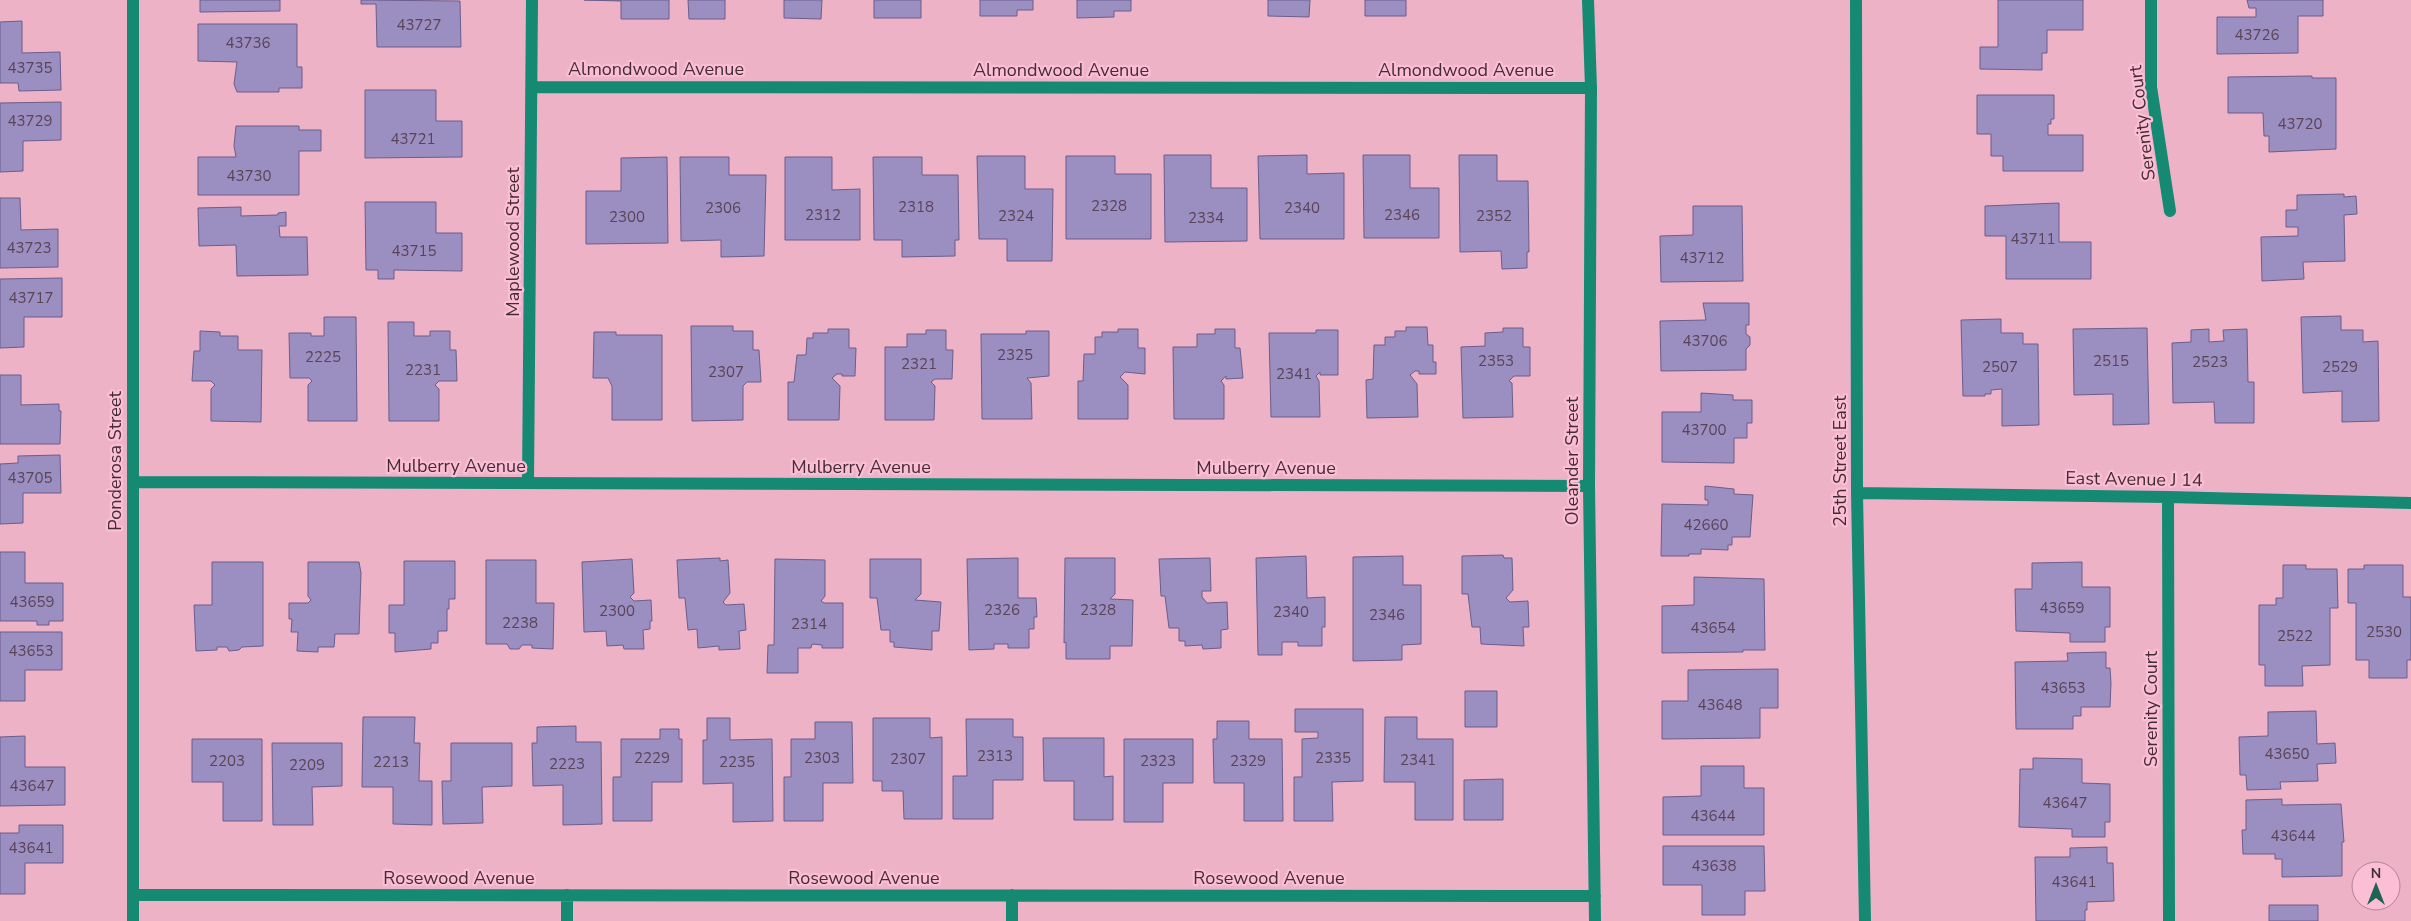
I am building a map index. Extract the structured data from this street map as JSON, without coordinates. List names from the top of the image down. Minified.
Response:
{"streets":{"street":["Almondwood Avenue","Serenity Court","Maplewood Street","Ponderosa Street","Oleander Street","25th Street East","Mulberry Avenue","East Avenue J 14","Rosewood Avenue"]},"crossings":[["Almondwood Avenue","Maplewood Street"],["Almondwood Avenue","Oleander Street"],["Serenity Court","East Avenue J 14"],["Maplewood Street","Mulberry Avenue"],["Ponderosa Street","Mulberry Avenue"],["Ponderosa Street","Rosewood Avenue"],["Oleander Street","Mulberry Avenue"],["Oleander Street","Rosewood Avenue"],["25th Street East","East Avenue J 14"]],"house_numbers":["43727","43726","43736","43735","43729","43720","43721","43730","2328","2318","2306","2340","2312","2346","2324","2352","2300","2334","43711","43723","43715","43712","43717","43706","2325","2225","2353","2515","2523","2321","2507","2529","2231","2307","2341","43700","43705","42660","43659","43659","2326","2328","2300","2340","2346","2238","2314","43654","2530","2522","43653","43653","43648","43650","2313","2229","2303","2335","2307","2341","2203","2323","2329","2213","2235","2223","2209","43647","43647","43644","43644","43641","43638","43641"],"north":"top"}
